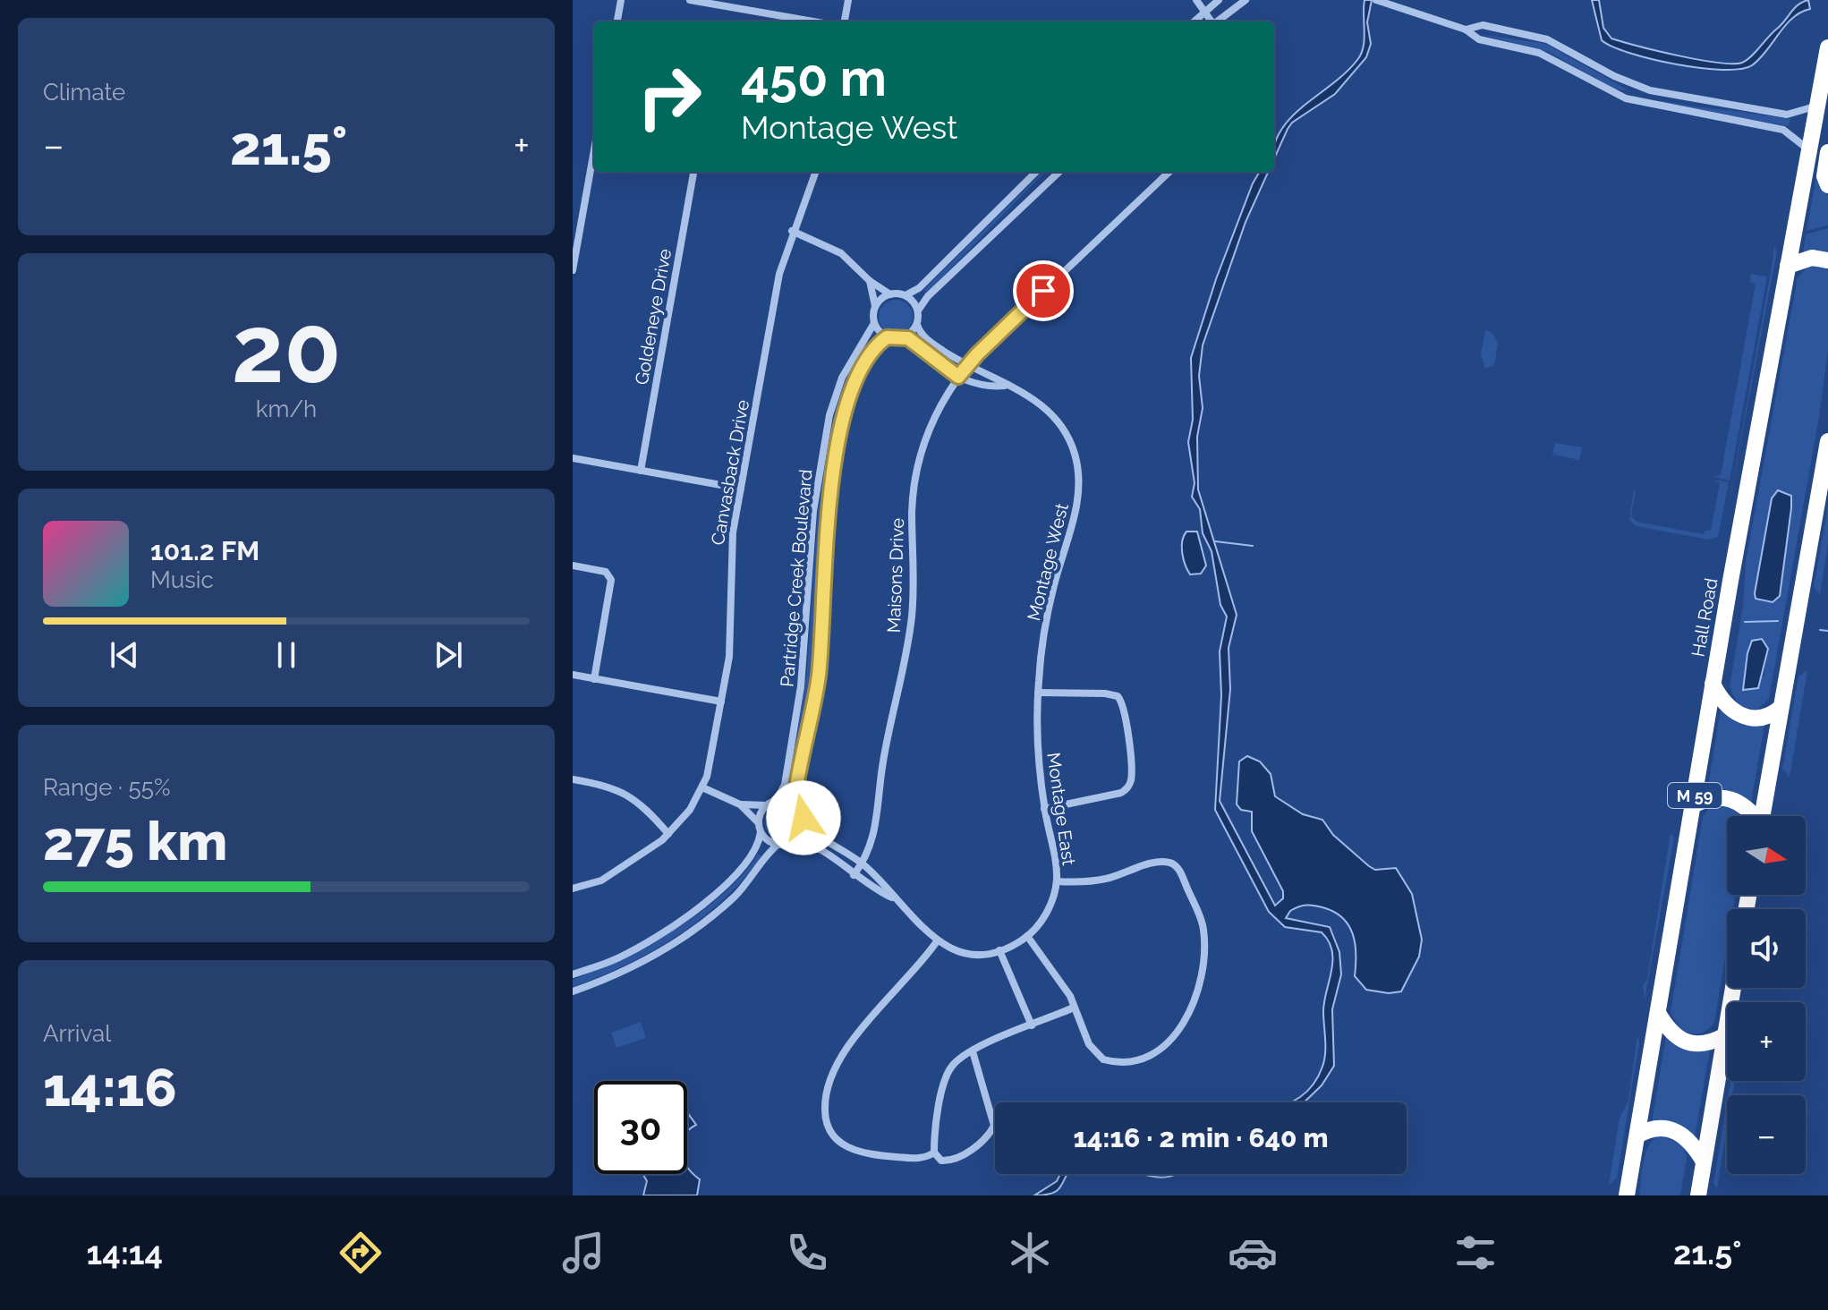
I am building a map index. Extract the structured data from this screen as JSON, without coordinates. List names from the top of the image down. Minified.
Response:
{"streets":{"highway":["Hall Road","M 59"],"street":["Goldeneye Drive","Canvasback Drive","Montage West","Maisons Drive","Partridge Creek Boulevard","Montage East"]},"crossings":[["Montage West","Maisons Drive"],["Montage West","Partridge Creek Boulevard"],["Montage West","Montage East"],["Maisons Drive","Montage East"],["Partridge Creek Boulevard","Montage East"]],"north":"right","page":{"tile":["Climate",["20","km/h"],["Range · 55%","275 km"],["Arrival","14:16"]],"turn":["450 m","Montage West"],"heat":["−","21.5°","+"],"song":["101.2 FM","Music"],"map_buttons":["+","−"],"limit":"30","trip":"14:16 · 2 min · 640 m","tabs":["14:14","21.5°"]}}
